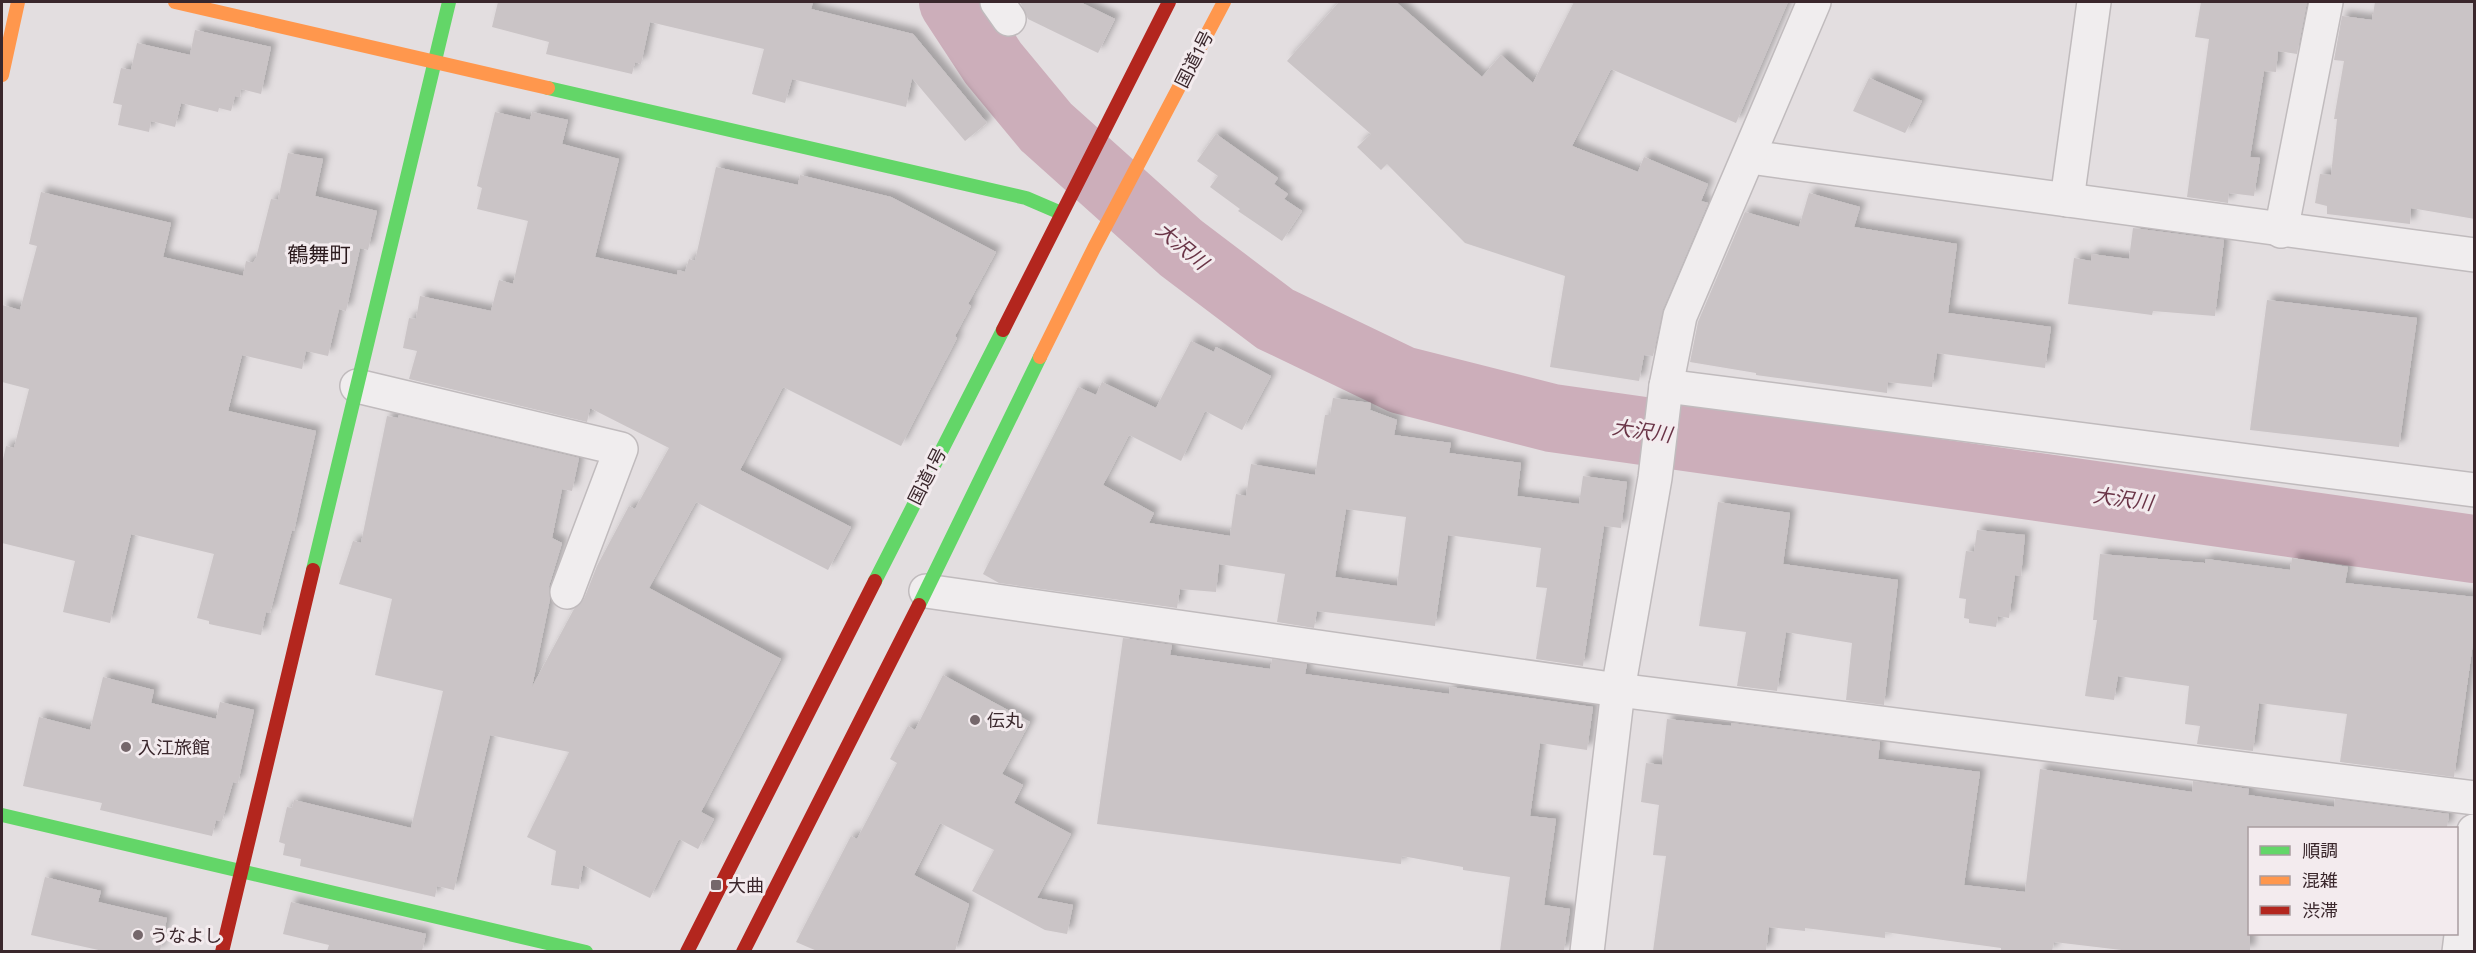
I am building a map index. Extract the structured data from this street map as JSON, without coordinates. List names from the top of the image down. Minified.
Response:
{"streets":{"main road":["国道1号"]},"districts":["鶴舞町"],"water":["大沢川"],"places":{"other":["伝丸","入江旅館","うなよし"],"transit":["大曲"]},"legend":["順調","混雑","渋滞"]}
